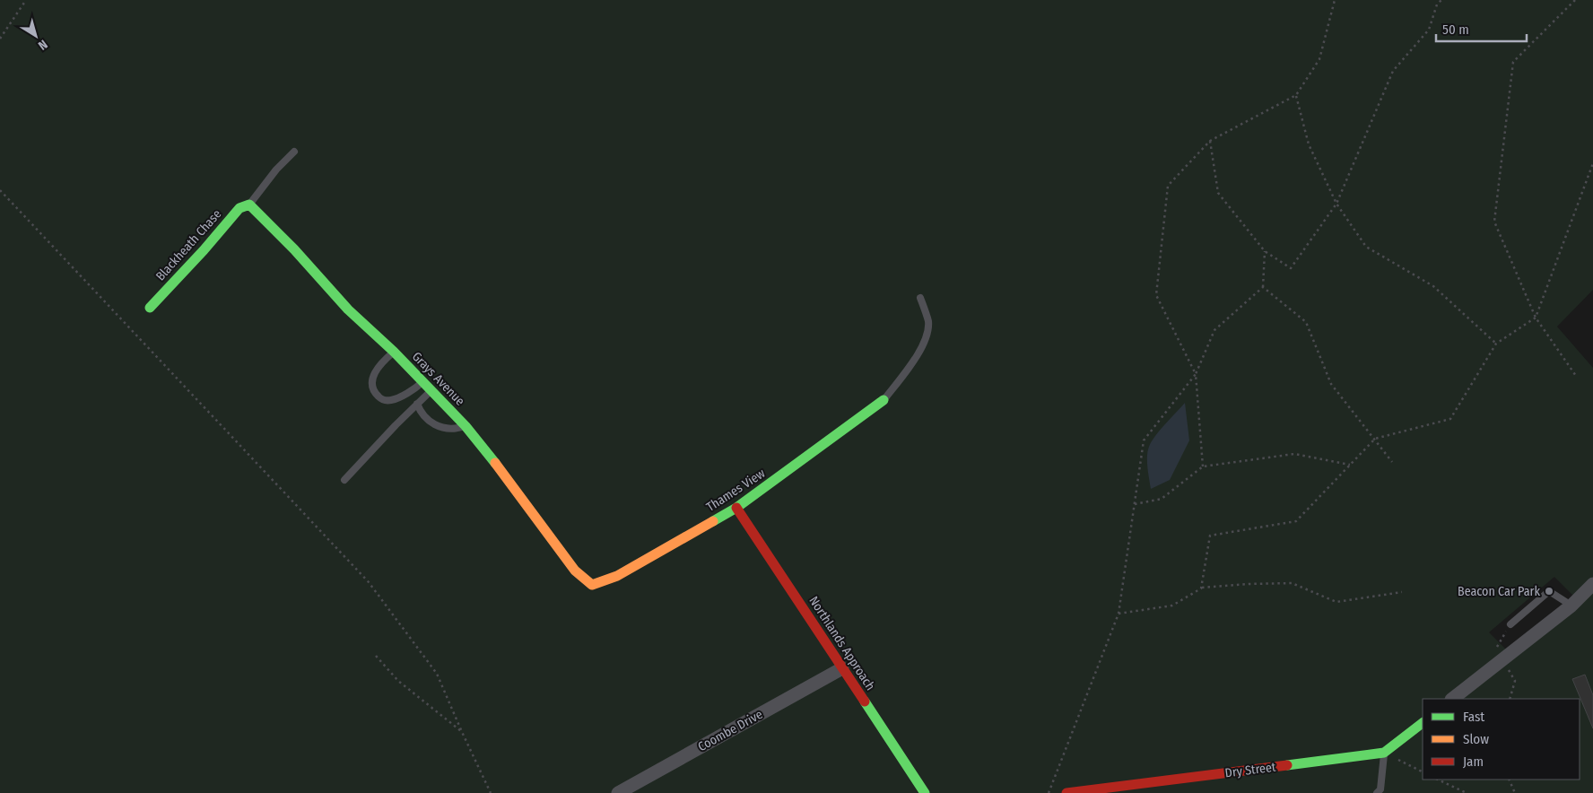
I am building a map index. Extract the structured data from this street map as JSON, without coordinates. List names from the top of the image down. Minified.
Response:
{"streets":{"street":["Blackheath Chase","Grays Avenue","Thames View","Northlands Approach","Coombe Drive","Dry Street"]},"crossings":[["Blackheath Chase","Grays Avenue"],["Grays Avenue","Thames View"],["Thames View","Northlands Approach"],["Northlands Approach","Coombe Drive"]],"places":["Beacon Car Park"],"legend":["Fast","Slow","Jam"],"scale_bar":"50 m","north":"bottom right"}
